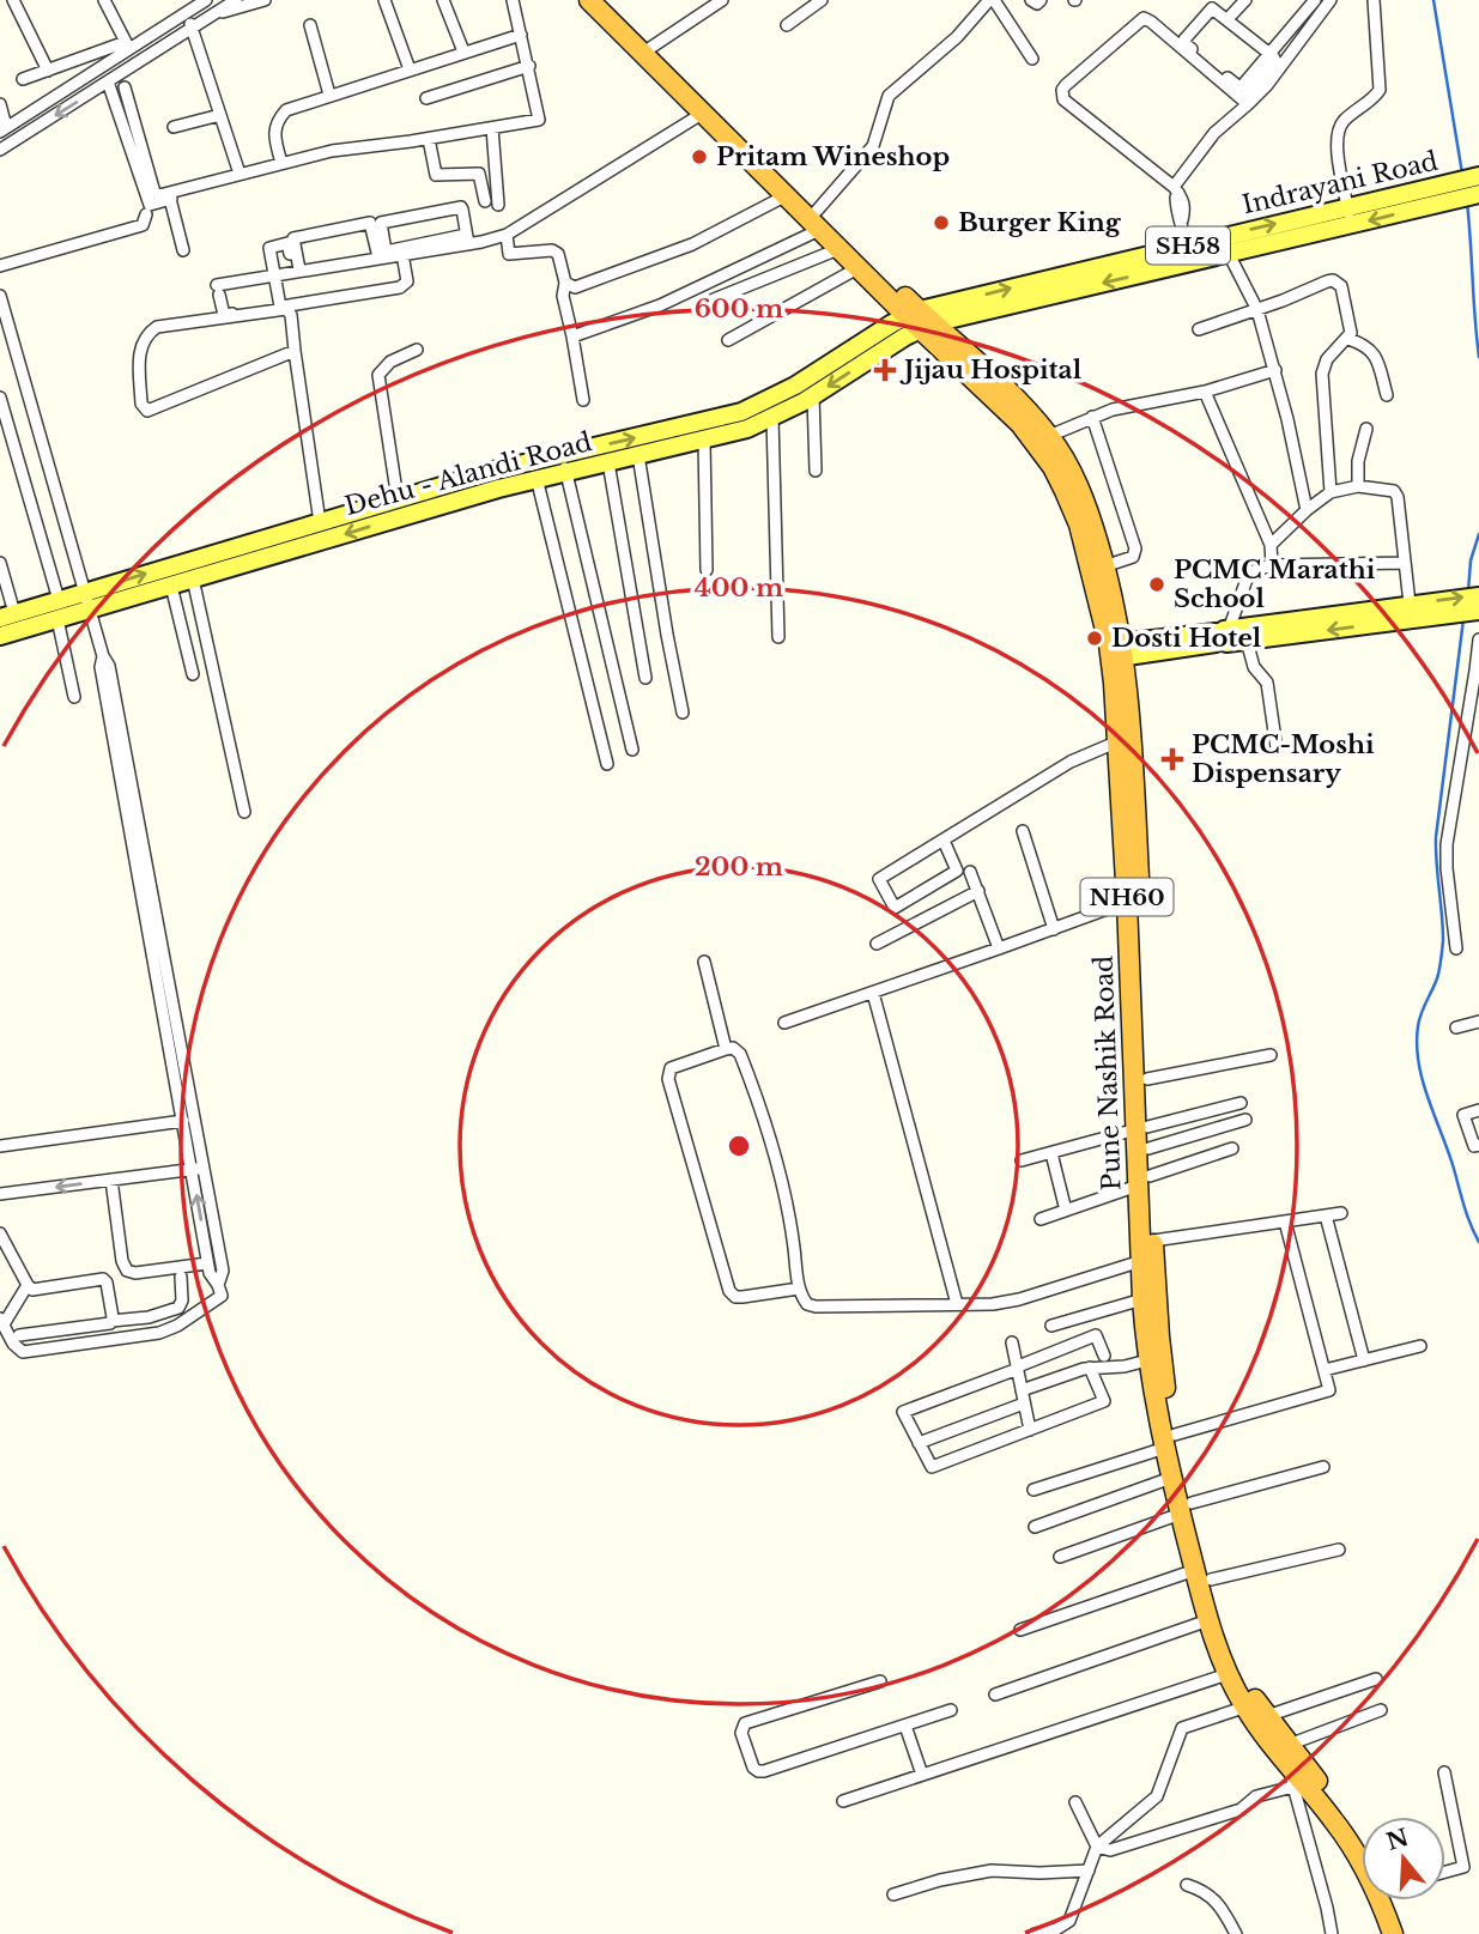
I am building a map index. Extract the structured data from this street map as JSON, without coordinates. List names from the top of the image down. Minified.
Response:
{"streets":{"highway":["NH60","Pune Nashik Road"],"main road":["Indrayani Road","SH58","Dehu - Alandi Road"]},"crossings":[["Indrayani Road","Dehu - Alandi Road"],["Indrayani Road","Pune Nashik Road"],["Dehu - Alandi Road","Pune Nashik Road"]],"places":{"other":["Pritam Wineshop","Burger King","PCMC Marathi School","Dosti Hotel"],"health":["Jijau Hospital","PCMC-Moshi Dispensary"]},"north":"top","rings":["600 m","400 m","200 m"]}
